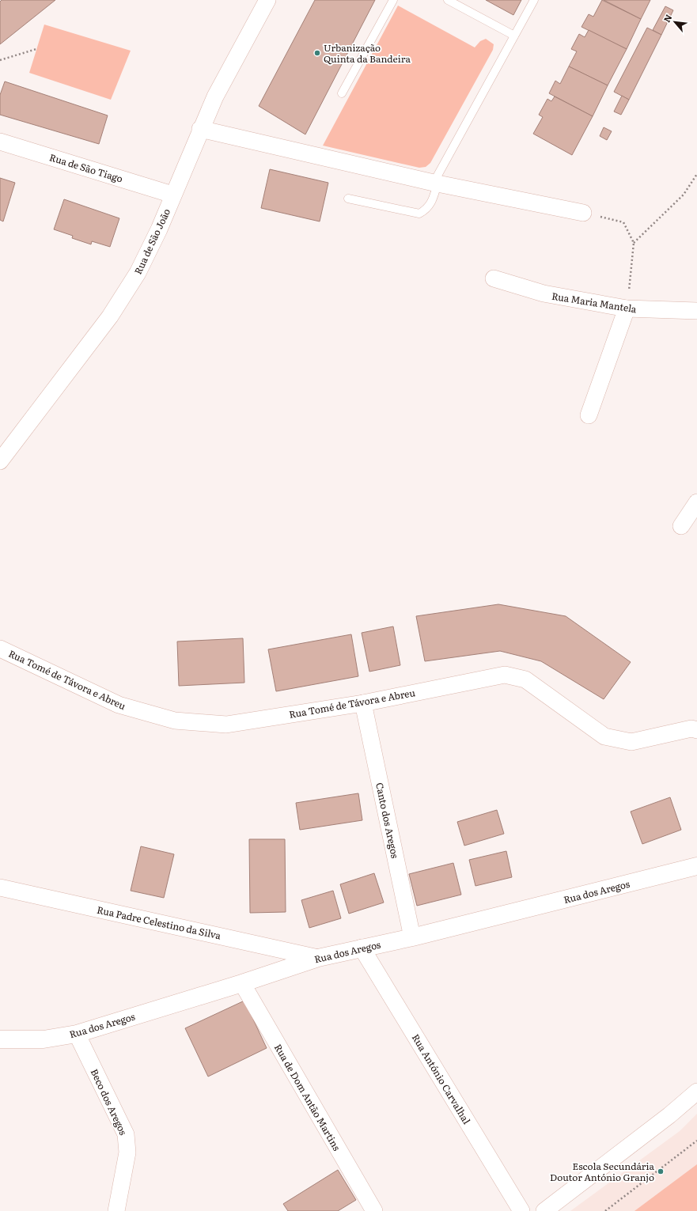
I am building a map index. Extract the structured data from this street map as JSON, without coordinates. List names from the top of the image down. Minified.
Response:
{"streets":{"street":["Rua de São Tiago","Rua de São João","Rua Maria Mantela","Rua Tomé de Távora e Abreu","Canto dos Aregos","Rua dos Aregos","Rua Padre Celestino da Silva","Rua António Carvalhal","Rua de Dom Antão Martins","Beco dos Aregos"]},"crossings":[["Rua de São Tiago","Rua de São João"],["Rua Tomé de Távora e Abreu","Canto dos Aregos"],["Canto dos Aregos","Rua dos Aregos"],["Rua dos Aregos","Rua Padre Celestino da Silva"],["Rua dos Aregos","Rua António Carvalhal"],["Rua dos Aregos","Rua de Dom Antão Martins"],["Rua dos Aregos","Beco dos Aregos"]],"places":["Urbanização Quinta da Bandeira","Escola Secundária Doutor António Granjo"],"north":"top left"}
